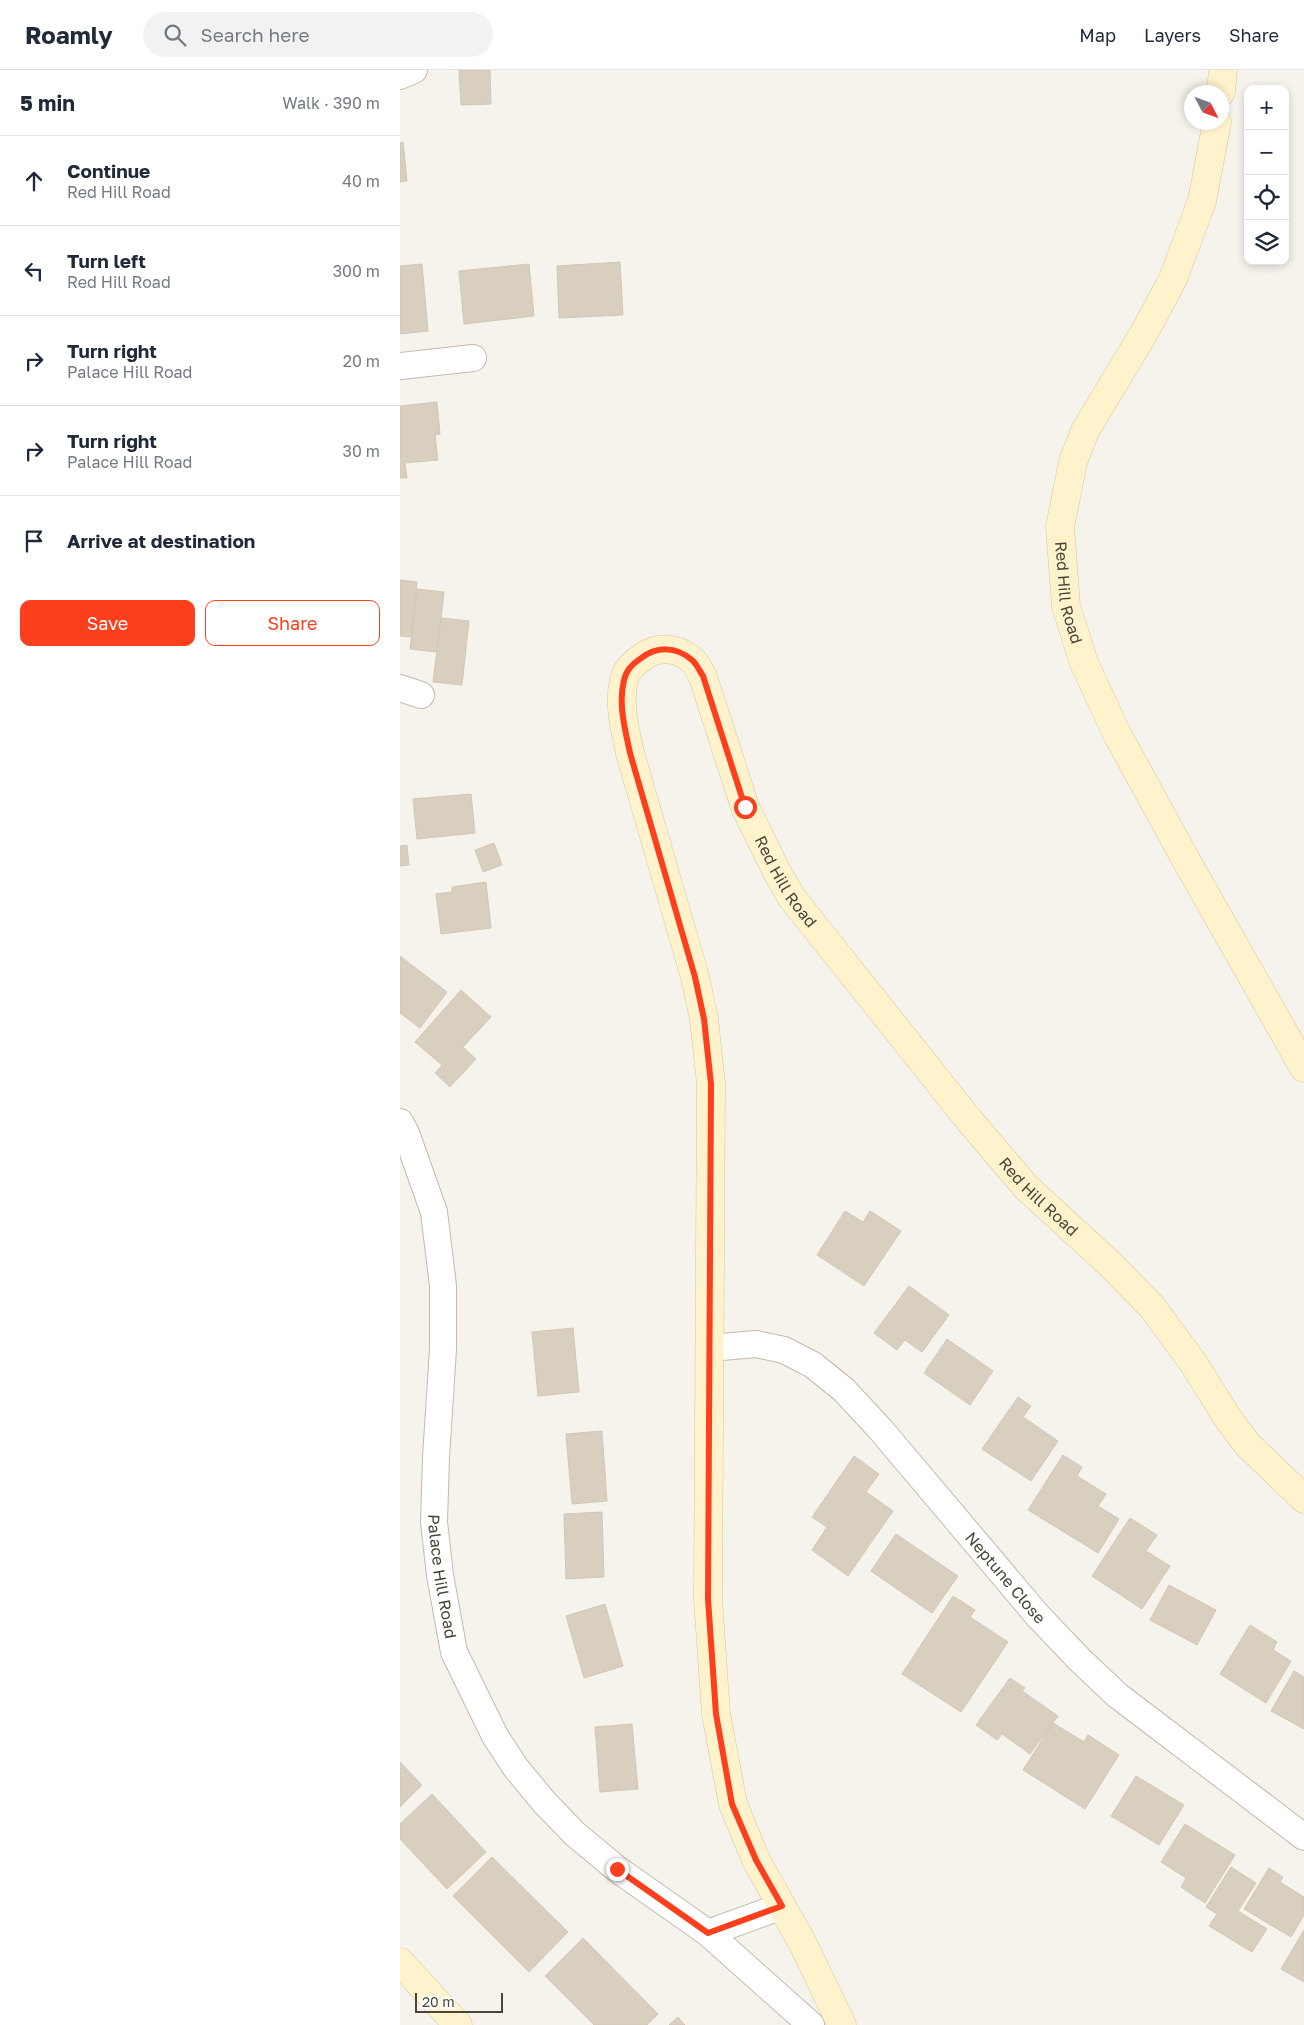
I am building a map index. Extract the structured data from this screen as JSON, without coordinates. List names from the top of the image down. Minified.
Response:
{"streets":{"street":["Red Hill Road","Palace Hill Road","Neptune Close"]},"crossings":[["Red Hill Road","Neptune Close"]],"scale_bar":"20 m","north":"bottom right","page":{"header":"Roamly","search":"Search here","nav":["Map","Layers","Share"],"heading":["5 min","Walk · 390 m"],"map_buttons":["+","−"],"list":[["Continue","Red Hill Road","40 m"],["Turn left","Red Hill Road","300 m"],["Turn right","Palace Hill Road","20 m"],["Turn right","Palace Hill Road","30 m"],"Arrive at destination"],"buttons":["Save","Share"],"scale":"20 m"}}
